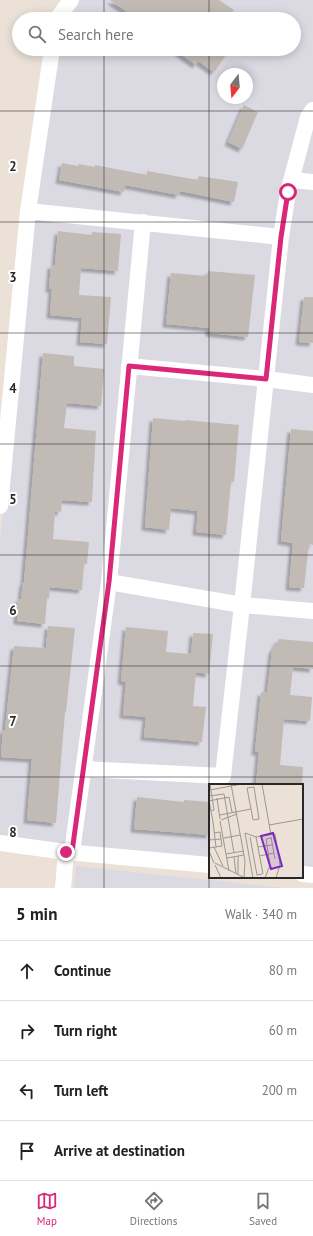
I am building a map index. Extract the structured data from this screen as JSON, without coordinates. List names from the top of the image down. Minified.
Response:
{"north":"bottom","page":{"search":"Search here","heading":["5 min","Walk · 340 m"],"list":[["Continue","80 m"],["Turn right","60 m"],["Turn left","200 m"],"Arrive at destination"],"nav":["Map","Directions","Saved"]},"grid":{"rows":["2","3","4","5","6","7","8"]}}
